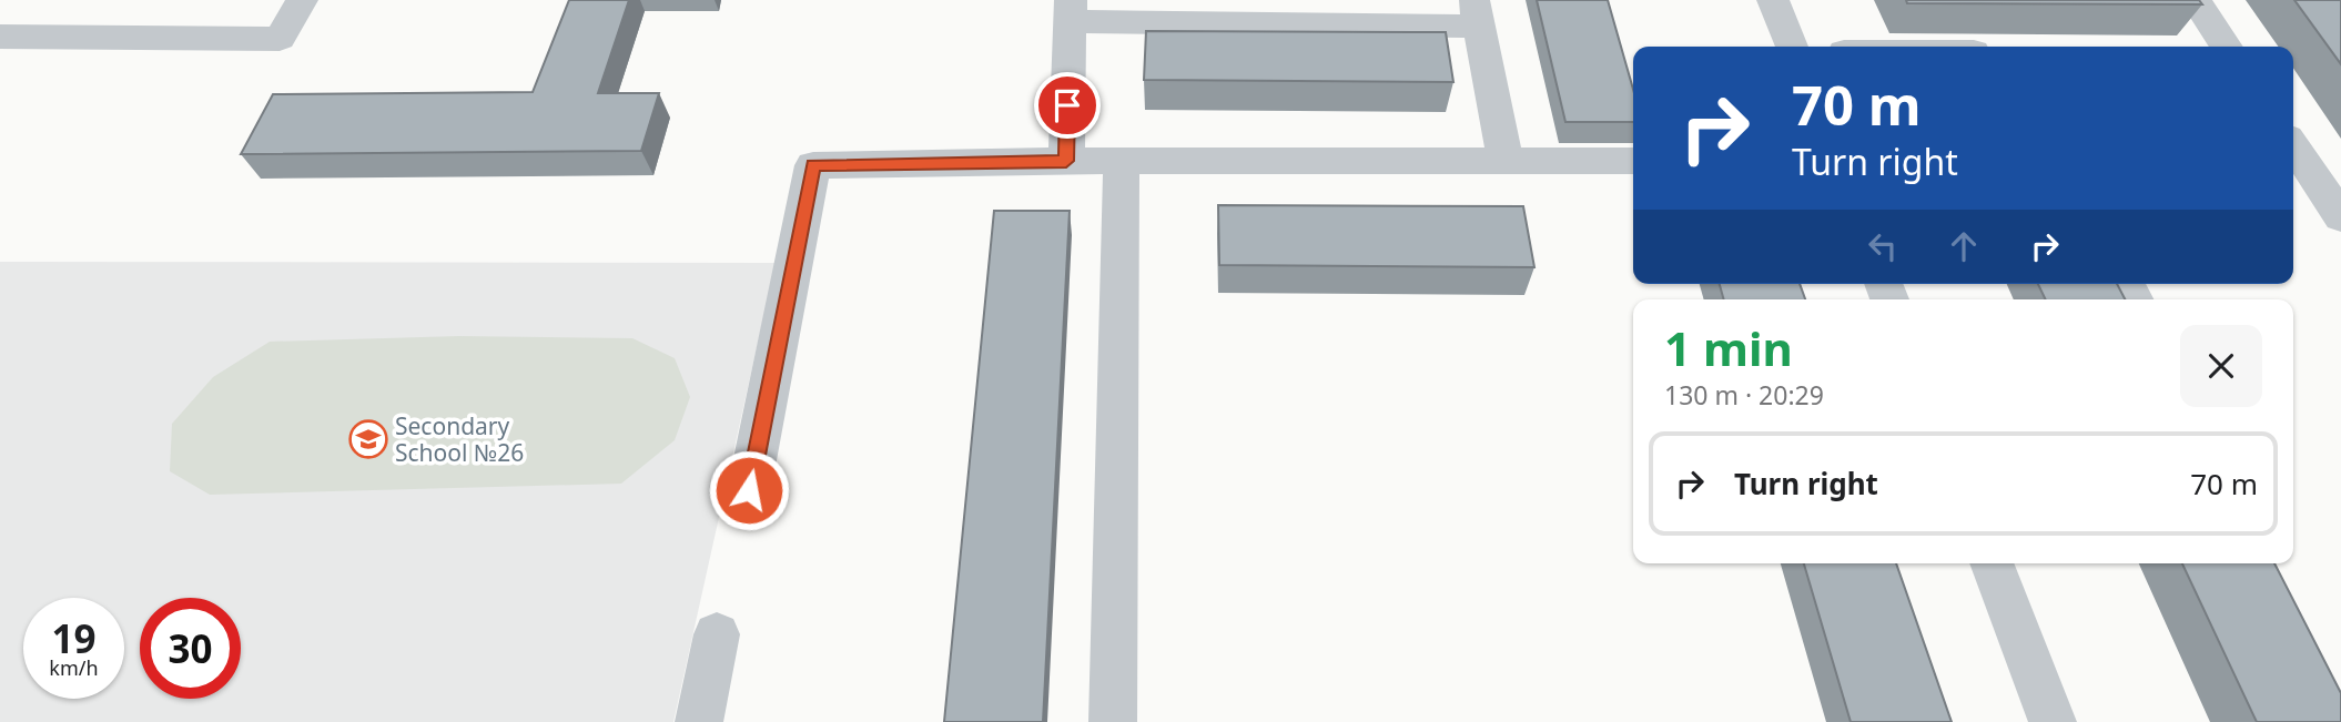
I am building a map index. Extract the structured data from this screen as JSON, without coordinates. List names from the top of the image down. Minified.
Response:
{"places":{"school or university":["Secondary School №26"]},"page":{"turn":["70 m","Turn right"],"heading":["1 min","130 m · 20:29"],"list":[{"name":"Turn right","value":"70 m"}],"speed":"19 km/h","limit":"30"}}
